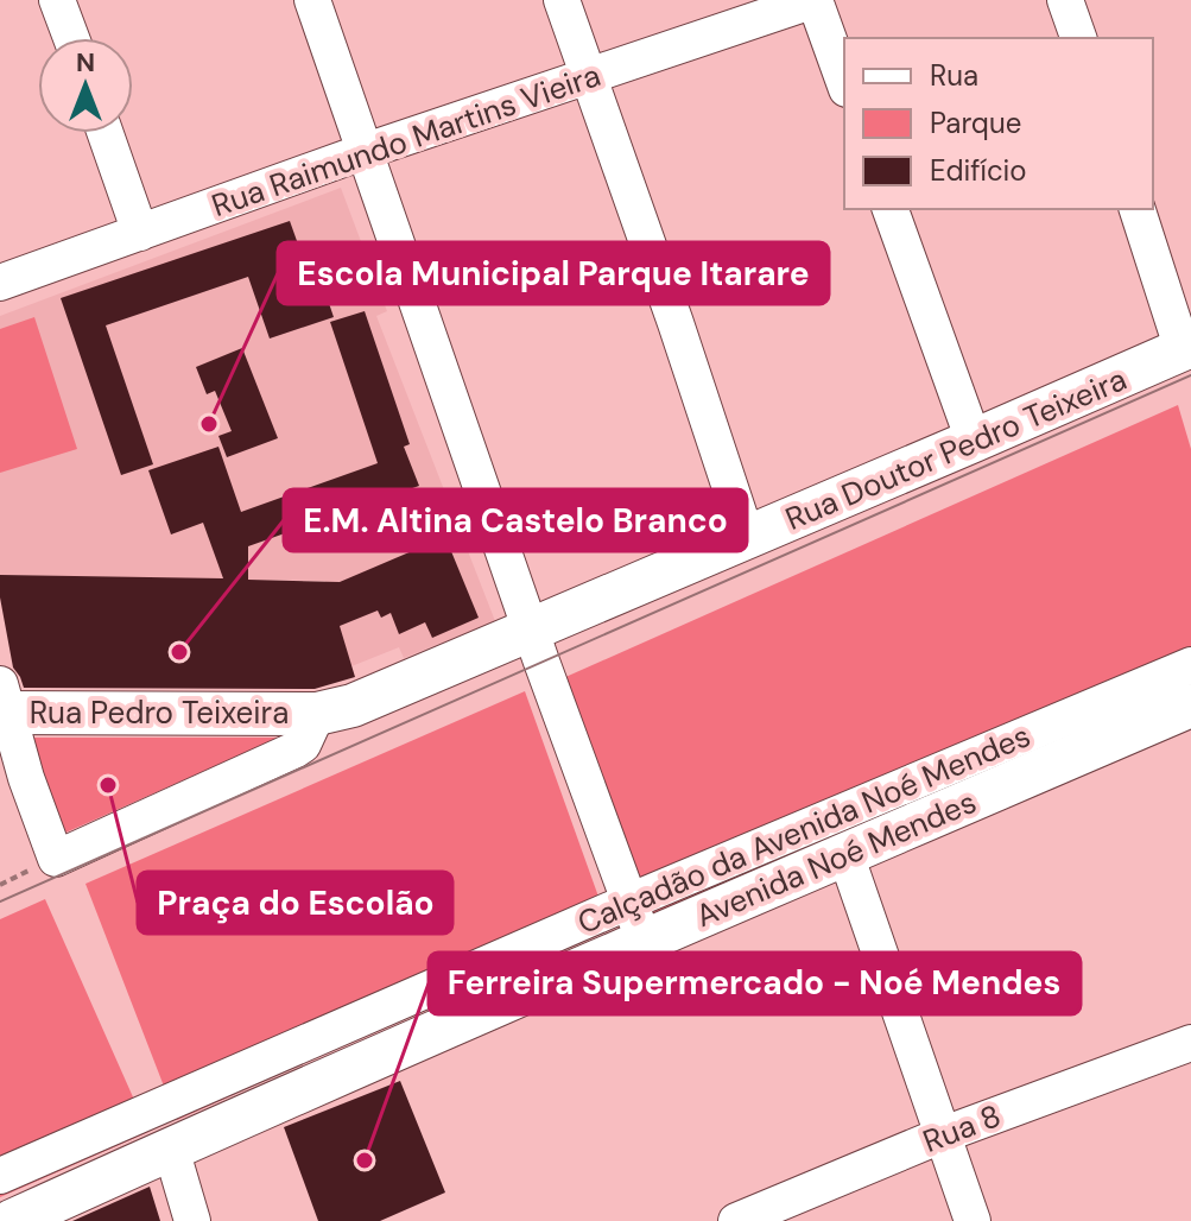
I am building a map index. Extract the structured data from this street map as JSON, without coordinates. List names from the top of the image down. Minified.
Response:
{"streets":{"main road":["Rua Doutor Pedro Teixeira","Rua Pedro Teixeira","Avenida Noé Mendes"],"street":["Rua Raimundo Martins Vieira","Calçadão da Avenida Noé Mendes","Rua 8"]},"crossings":[["Rua Doutor Pedro Teixeira","Rua Pedro Teixeira"]],"places":["Escola Municipal Parque Itarare","E.M. Altina Castelo Branco","Praça do Escolão","Ferreira Supermercado - Noé Mendes"],"legend":["Rua","Parque","Edifício"],"north":"top"}
